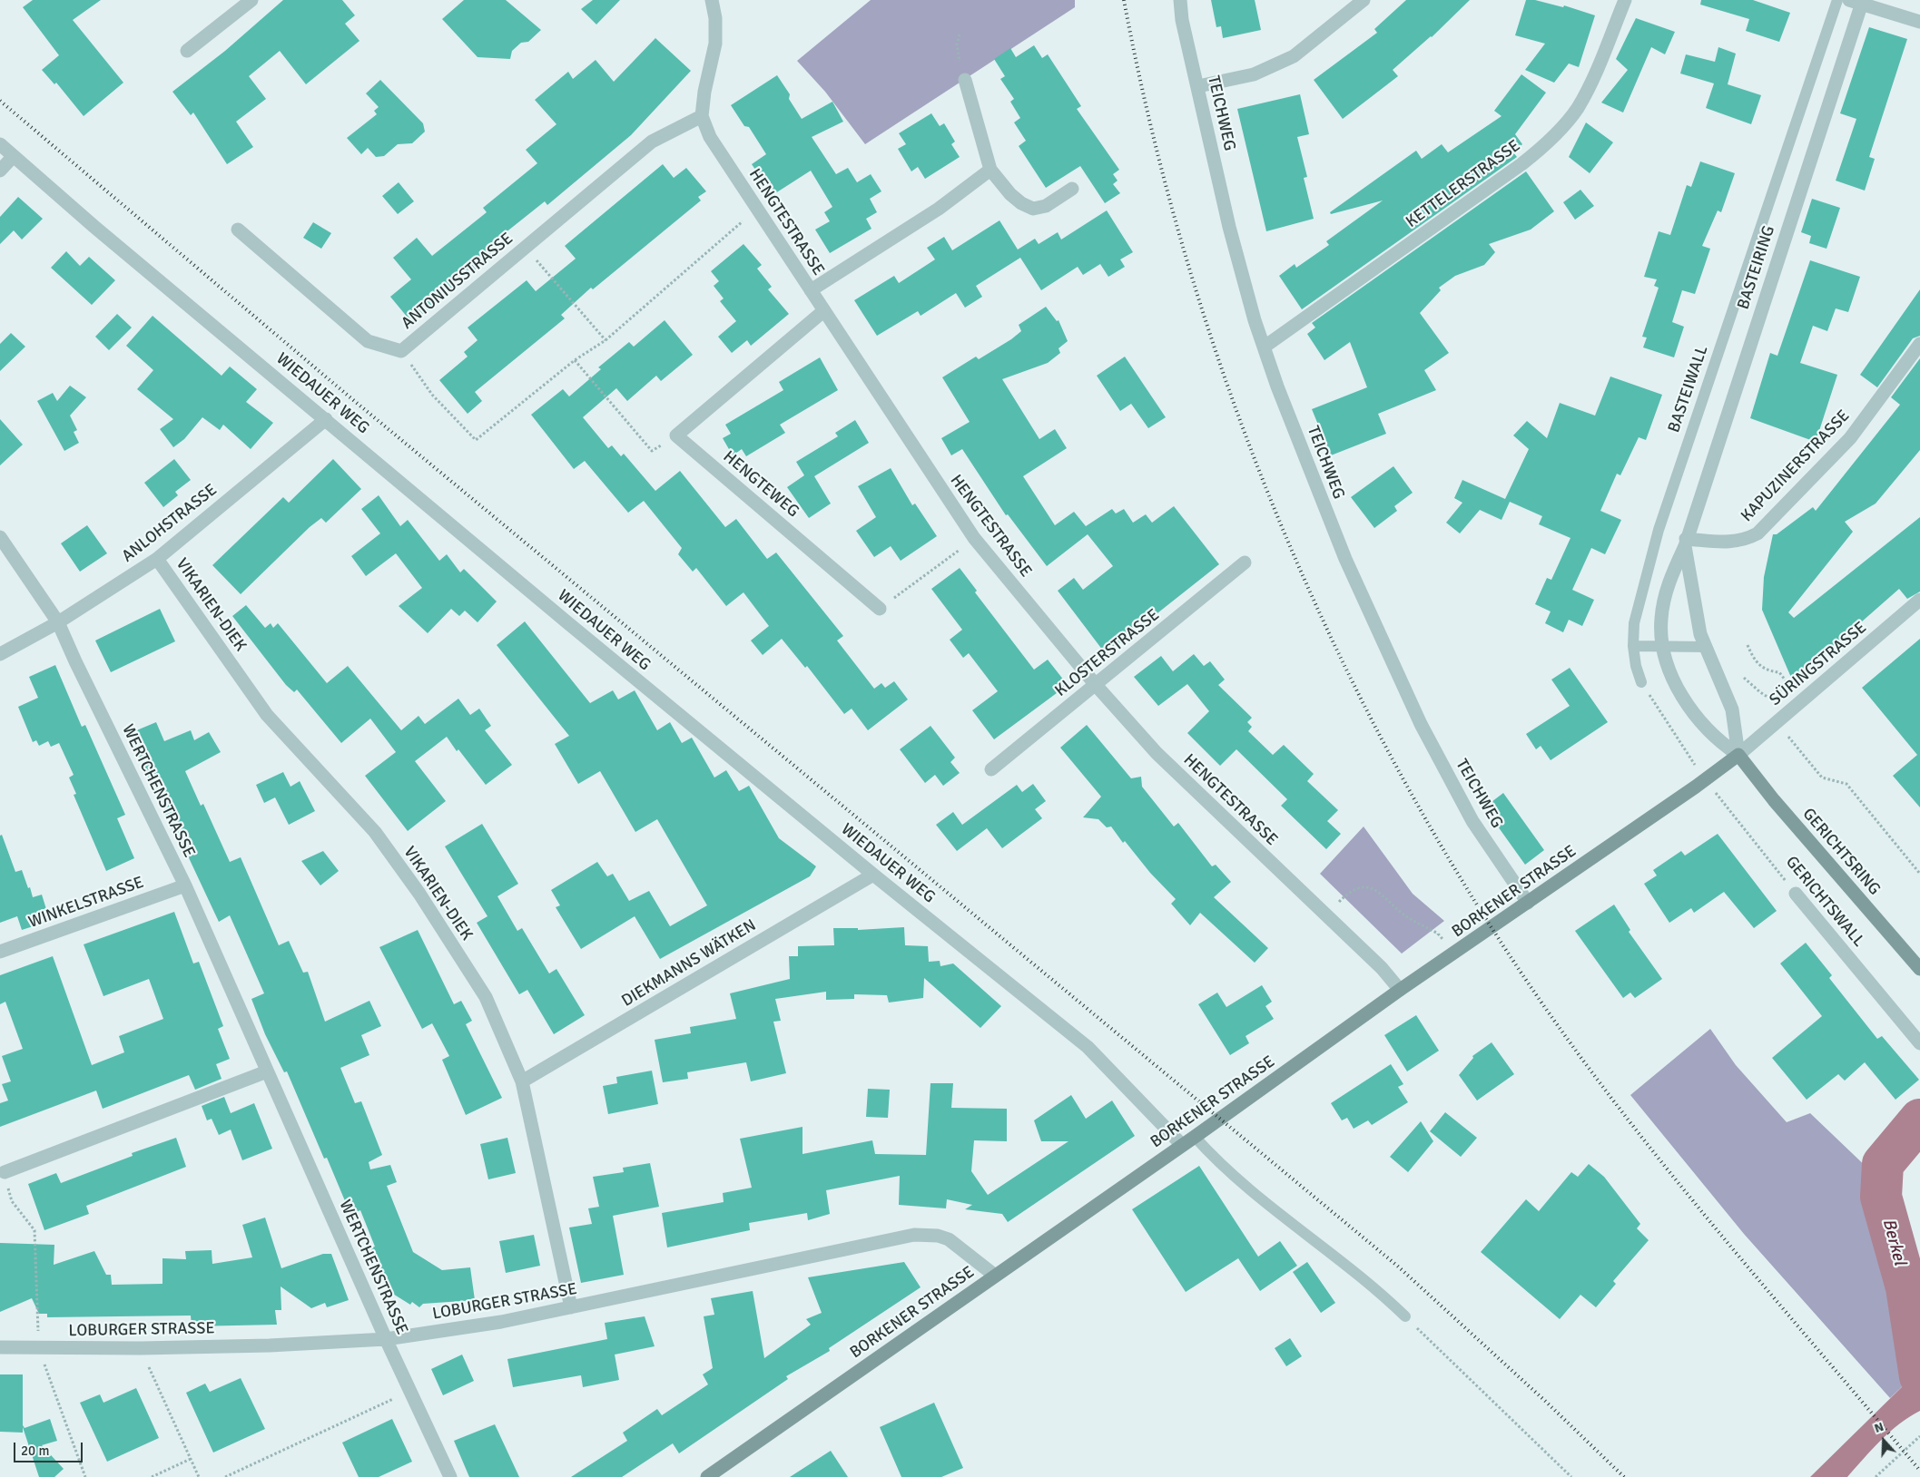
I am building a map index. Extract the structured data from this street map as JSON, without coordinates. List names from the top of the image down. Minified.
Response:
{"streets":{"street":["TEICHWEG","KETTELERSTRASSE","HENGTESTRASSE","BASTEIRING","ANTONIUSSTRASSE","WIEDAUER WEG","KAPUZINERSTRASSE","HENGTEWEG","ANLOHSTRASSE","VIKARIEN-DIEK","KLOSTERSTRASSE","SÜRINGSTRASSE","WERTCHENSTRASSE","GERICHTSRING","BORKENER STRASSE","GERICHTSWALL","WINKELSTRASSE","DIEKMANNS WÄTKEN","LOBURGER STRASSE"],"lane":["BASTEIWALL"]},"crossings":[["TEICHWEG","KETTELERSTRASSE"],["TEICHWEG","BORKENER STRASSE"],["HENGTESTRASSE","ANTONIUSSTRASSE"],["HENGTESTRASSE","KLOSTERSTRASSE"],["HENGTESTRASSE","BORKENER STRASSE"],["BASTEIRING","KAPUZINERSTRASSE"],["BASTEIRING","SÜRINGSTRASSE"],["BASTEIRING","GERICHTSRING"],["BASTEIRING","BORKENER STRASSE"],["WIEDAUER WEG","ANLOHSTRASSE"],["WIEDAUER WEG","BORKENER STRASSE"],["WIEDAUER WEG","DIEKMANNS WÄTKEN"],["ANLOHSTRASSE","VIKARIEN-DIEK"],["ANLOHSTRASSE","WERTCHENSTRASSE"],["VIKARIEN-DIEK","DIEKMANNS WÄTKEN"],["VIKARIEN-DIEK","LOBURGER STRASSE"],["SÜRINGSTRASSE","GERICHTSRING"],["SÜRINGSTRASSE","BORKENER STRASSE"],["WERTCHENSTRASSE","WINKELSTRASSE"],["WERTCHENSTRASSE","LOBURGER STRASSE"],["GERICHTSRING","BORKENER STRASSE"],["BORKENER STRASSE","GERICHTSWALL"],["BORKENER STRASSE","LOBURGER STRASSE"]],"water":["Berkel"],"scale_bar":"20 m","north":"top"}
